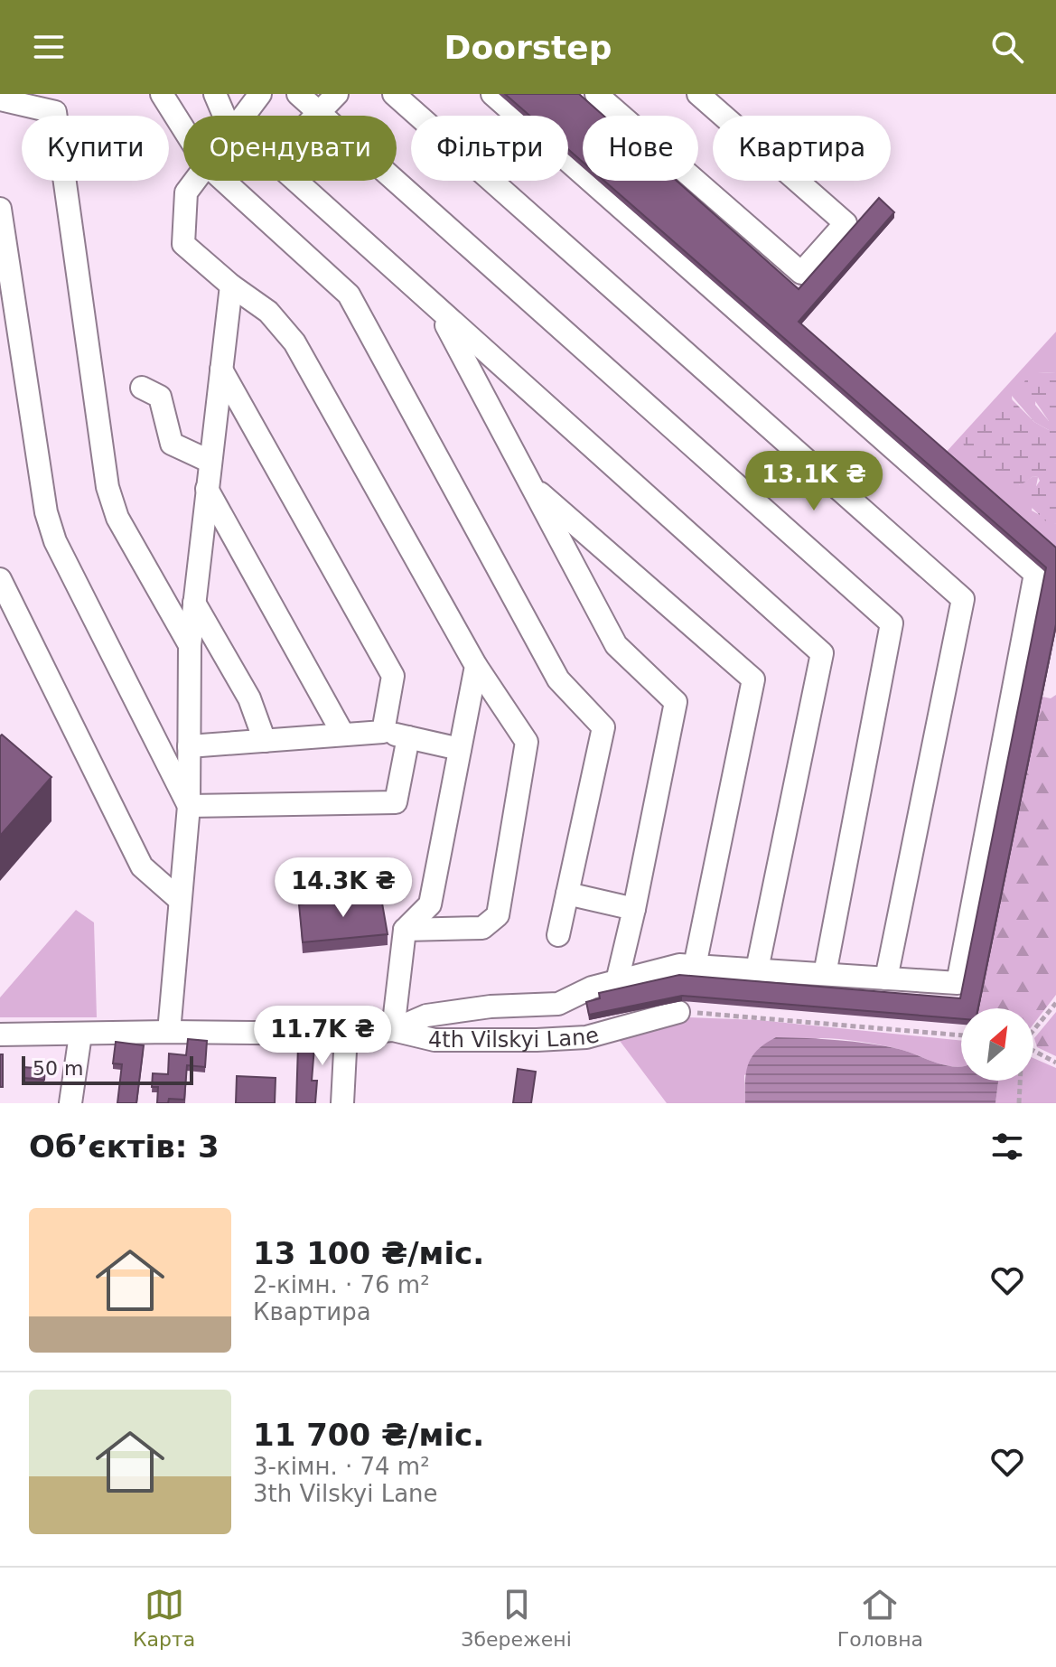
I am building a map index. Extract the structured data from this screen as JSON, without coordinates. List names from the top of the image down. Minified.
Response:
{"streets":{"street":["4th Vilskyi Lane"]},"scale_bar":"50 m","north":"top right","page":{"header":"Doorstep","chip":["Купити","Орендувати","Фільтри","Нове","Квартира"],"price":["13.1K ₴","14.3K ₴","11.7K ₴"],"scale":"50 m","heading":"Об’єктів: 3","list":[{"name":"13 100 ₴/міс.","note":"2-кімн. · 76 m² · Квартира"},{"name":"11 700 ₴/міс.","note":"3-кімн. · 74 m² · 3th Vilskyi Lane"}],"tabs":["Карта","Збережені","Головна"]}}
